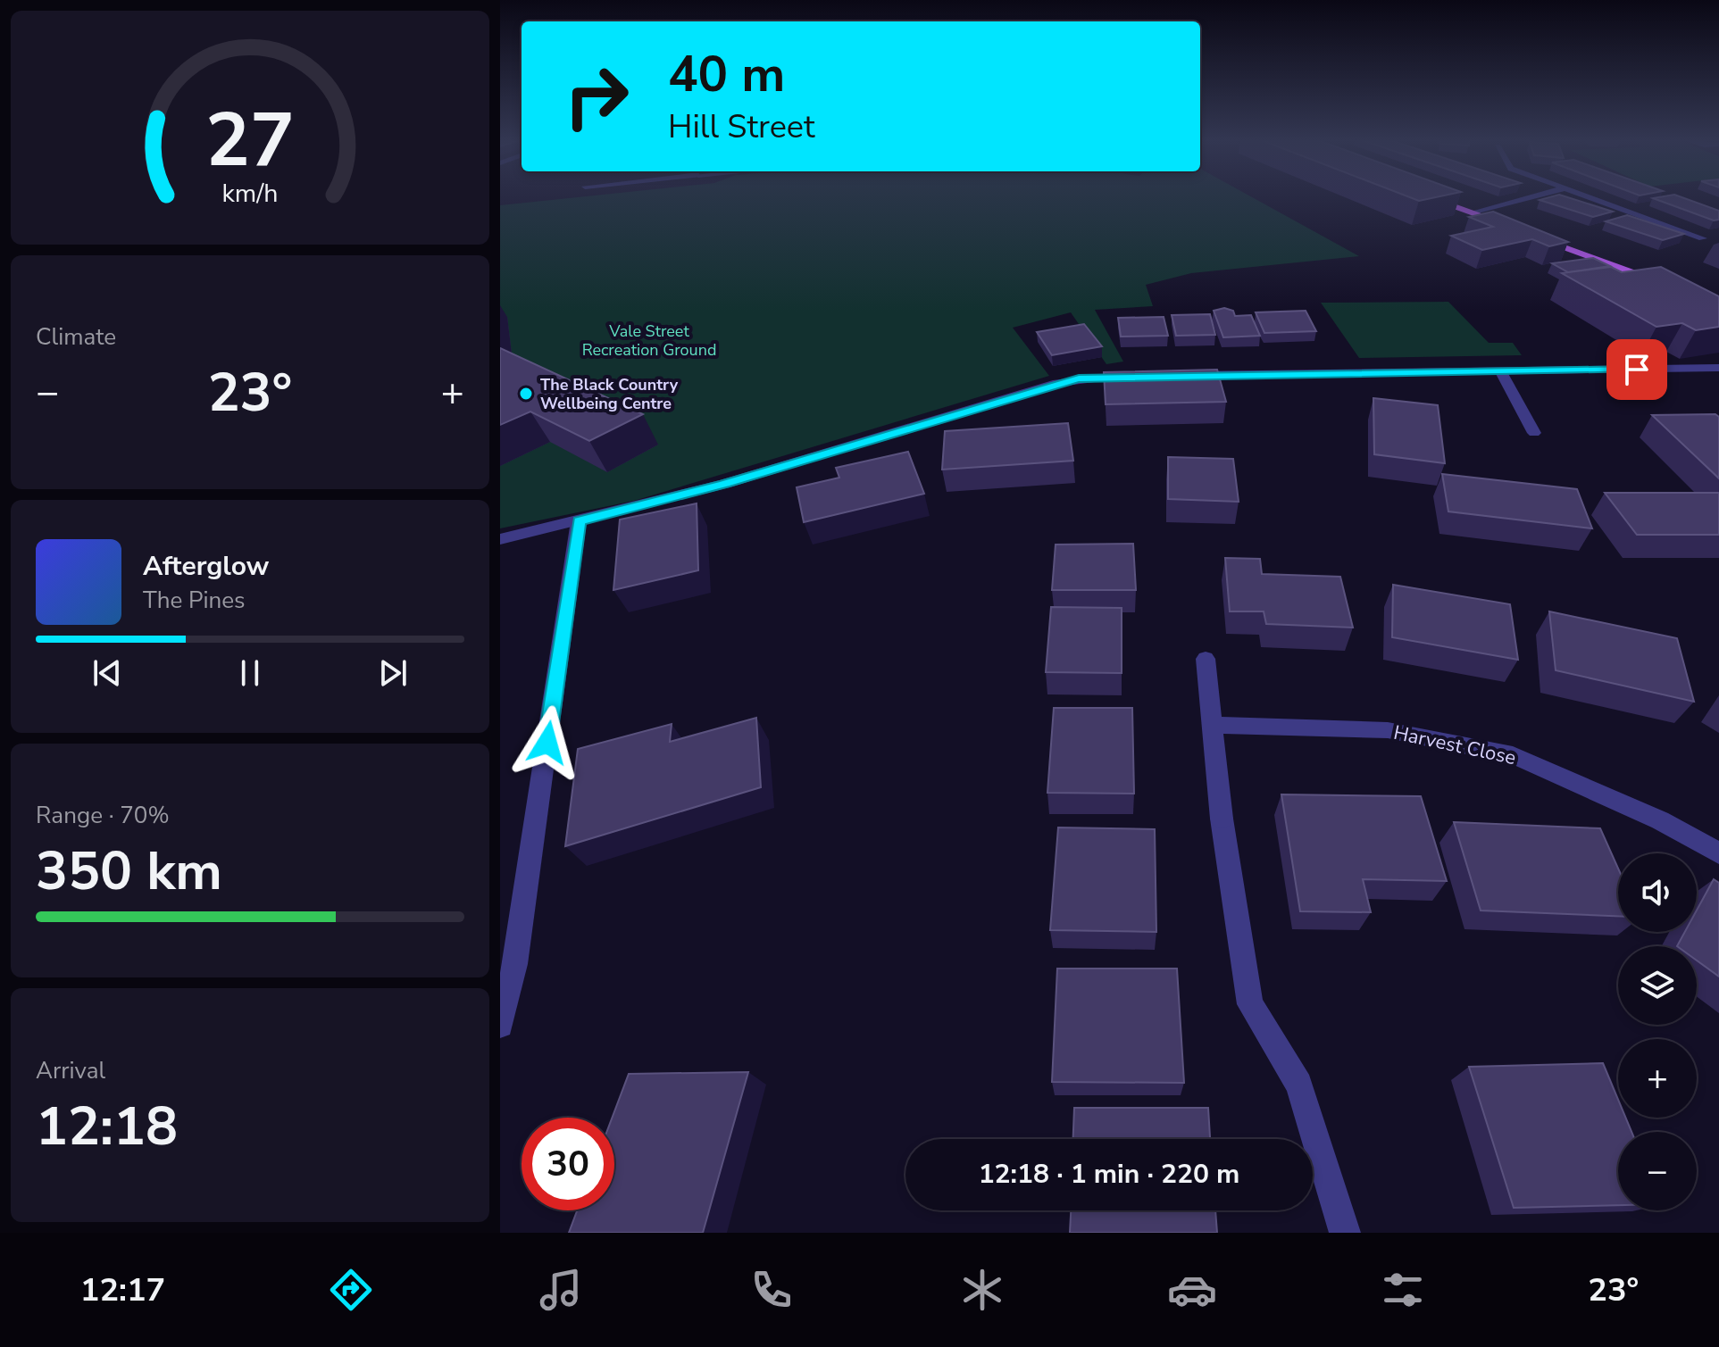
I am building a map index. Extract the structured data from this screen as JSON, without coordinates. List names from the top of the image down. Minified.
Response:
{"streets":{"street":["Harvest Close"]},"parks":["Vale Street Recreation Ground"],"places":["The Black Country Wellbeing Centre"],"page":{"turn":["40 m","Hill Street"],"tile":["Climate",["Range · 70%","350 km"],["Arrival","12:18"]],"heat":["−","23°","+"],"song":["Afterglow","The Pines"],"map_buttons":["+","−"],"limit":"30","trip":"12:18 · 1 min · 220 m","tabs":["12:17","23°"],"gauge":["27","km/h"]}}
